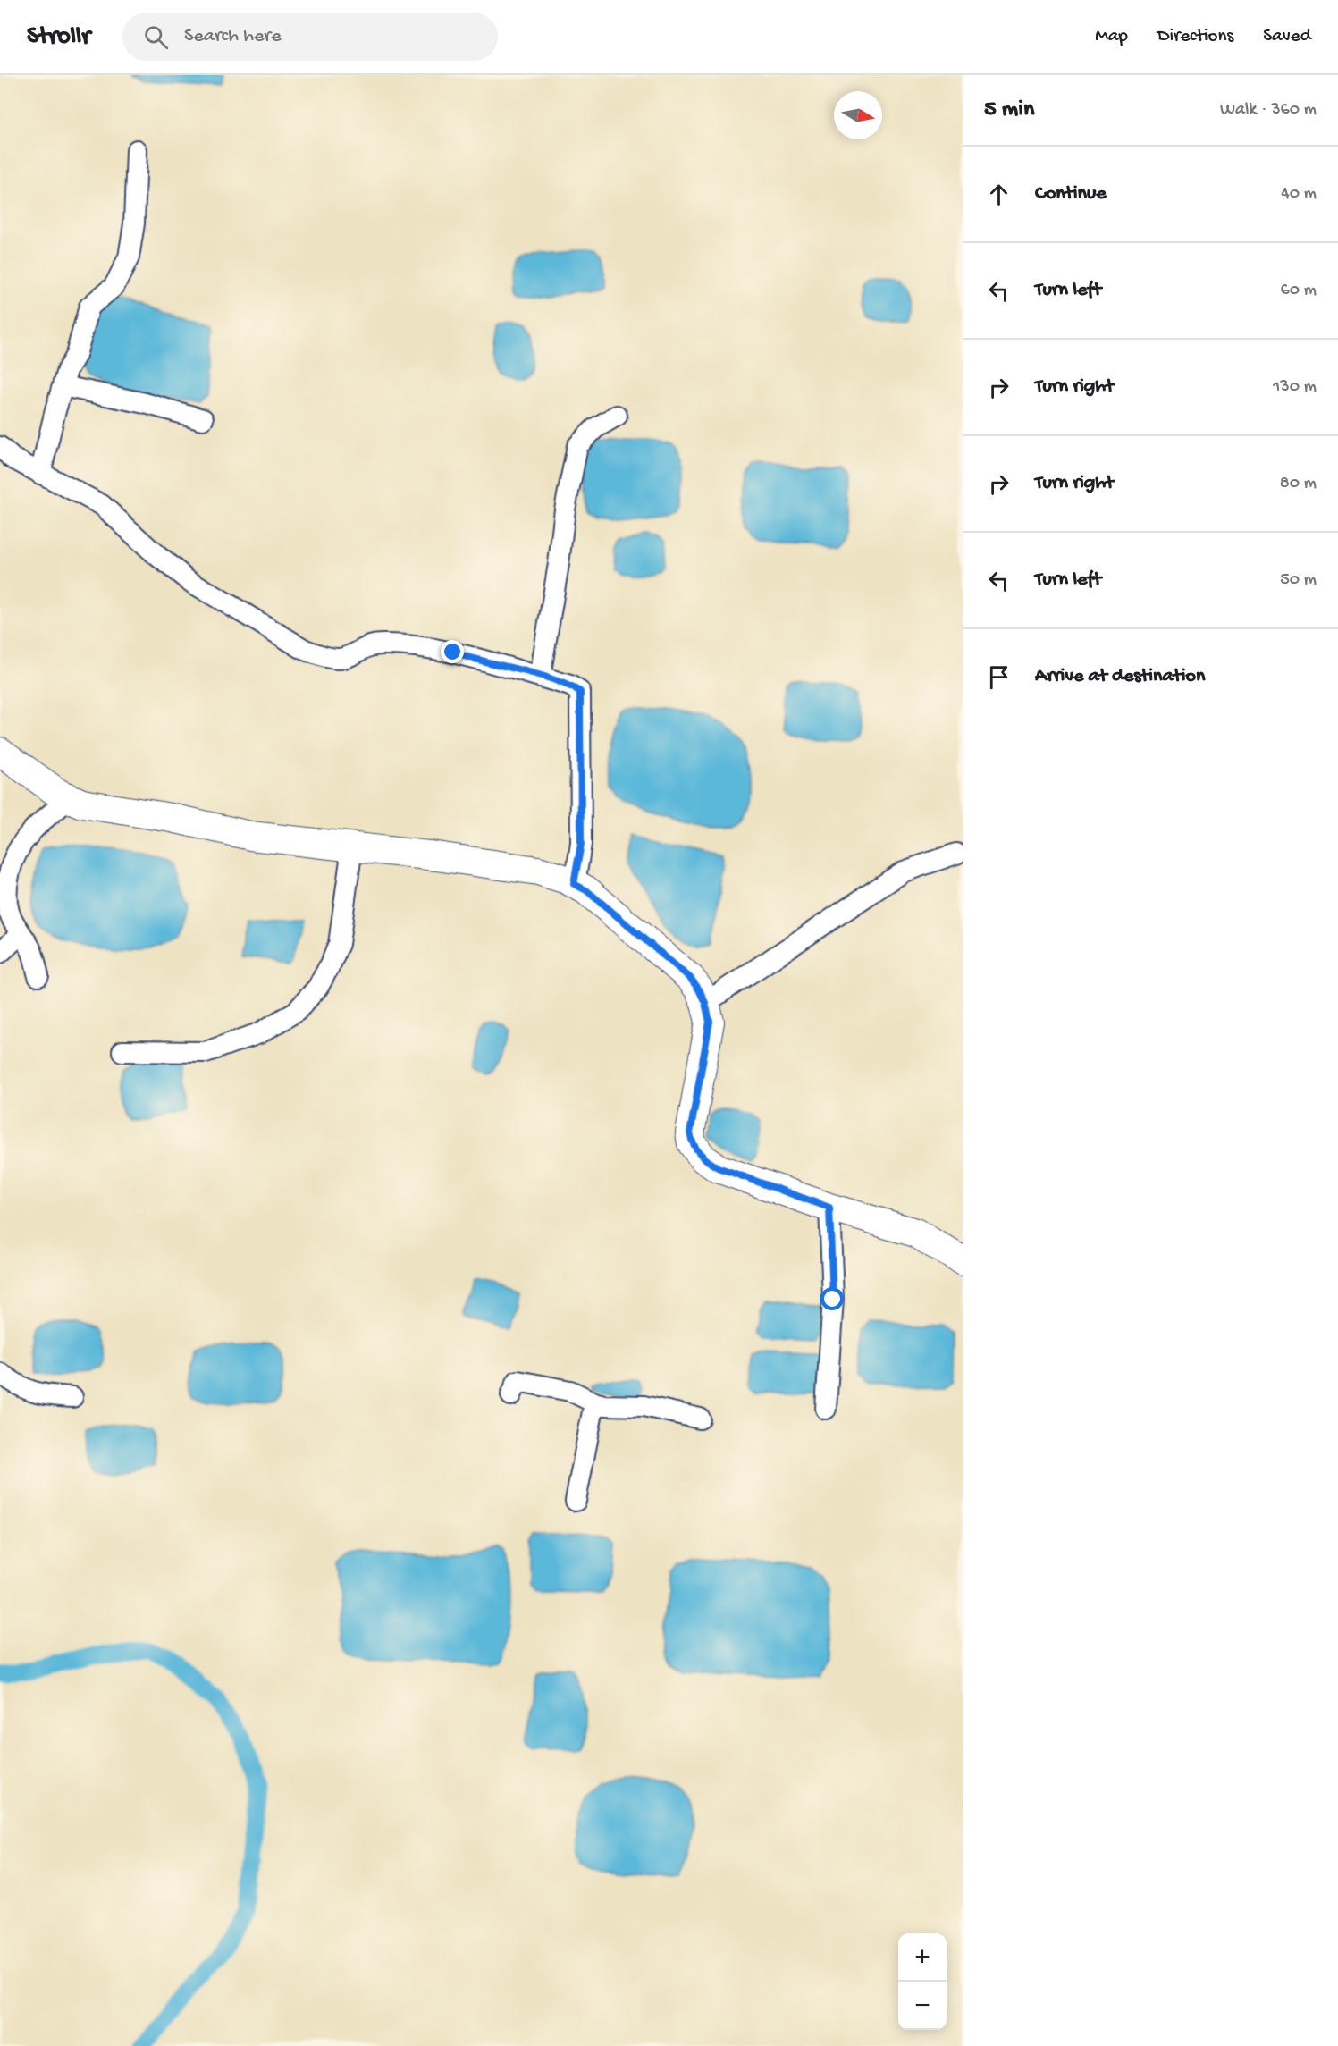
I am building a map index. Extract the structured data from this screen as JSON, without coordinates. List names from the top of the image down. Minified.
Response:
{"north":"right","page":{"header":"Strollr","search":"Search here","nav":["Map","Directions","Saved"],"heading":["5 min","Walk · 360 m"],"list":[["Continue","40 m"],["Turn left","60 m"],["Turn right","130 m"],["Turn right","80 m"],["Turn left","50 m"],"Arrive at destination"],"map_buttons":["+","−"]}}
